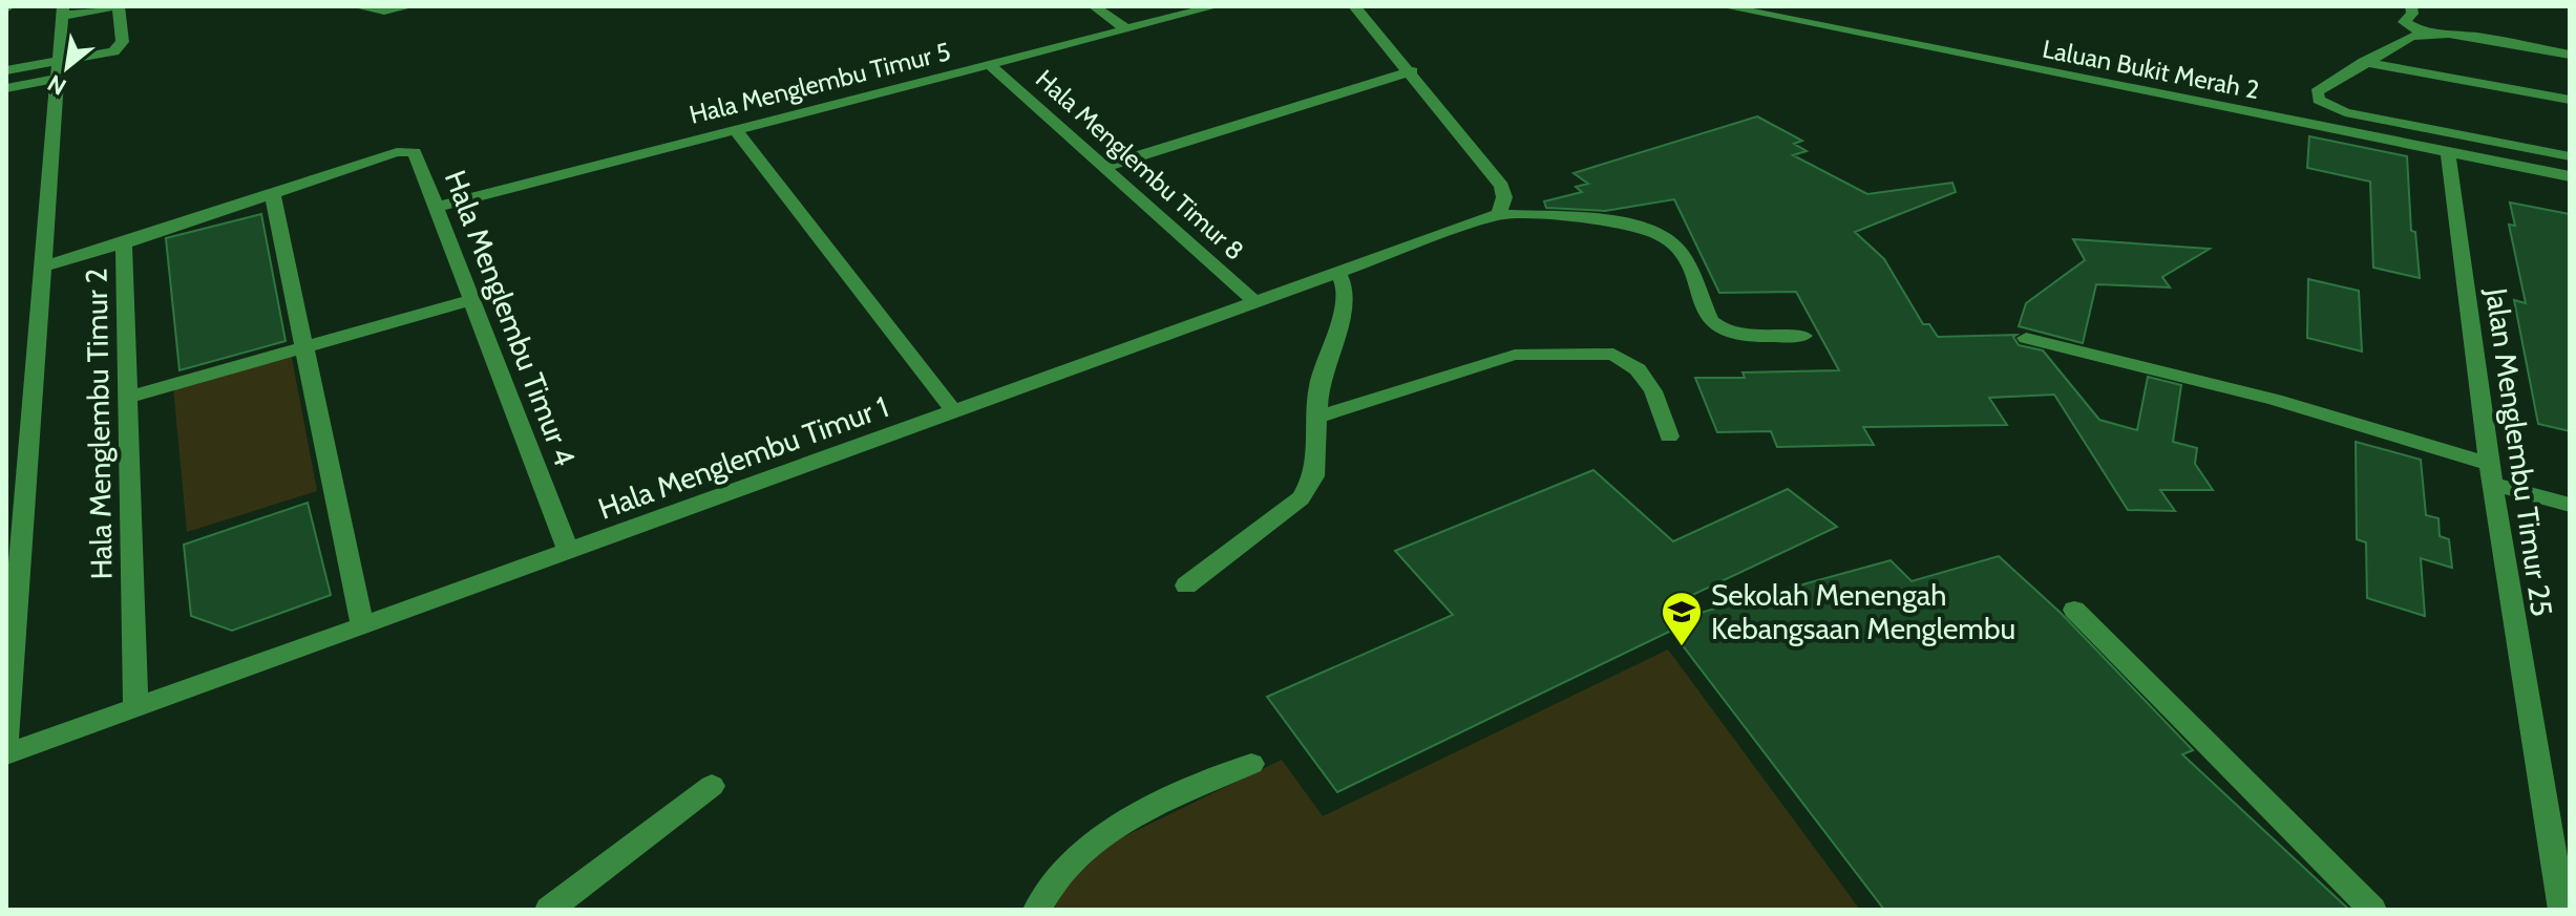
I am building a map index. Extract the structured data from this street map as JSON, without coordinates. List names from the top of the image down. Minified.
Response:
{"streets":{"street":["Laluan Bukit Merah 2","Hala Menglembu Timur 5","Hala Menglembu Timur 8","Hala Menglembu Timur 4","Hala Menglembu Timur 2","Jalan Menglembu Timur 25","Hala Menglembu Timur 1"]},"crossings":[["Laluan Bukit Merah 2","Jalan Menglembu Timur 25"],["Hala Menglembu Timur 5","Hala Menglembu Timur 8"],["Hala Menglembu Timur 5","Hala Menglembu Timur 4"],["Hala Menglembu Timur 8","Hala Menglembu Timur 1"],["Hala Menglembu Timur 4","Hala Menglembu Timur 2"],["Hala Menglembu Timur 4","Hala Menglembu Timur 1"],["Hala Menglembu Timur 2","Hala Menglembu Timur 1"]],"places":{"school or university":["Sekolah Menengah Kebangsaan Menglembu"]},"north":"bottom left"}
